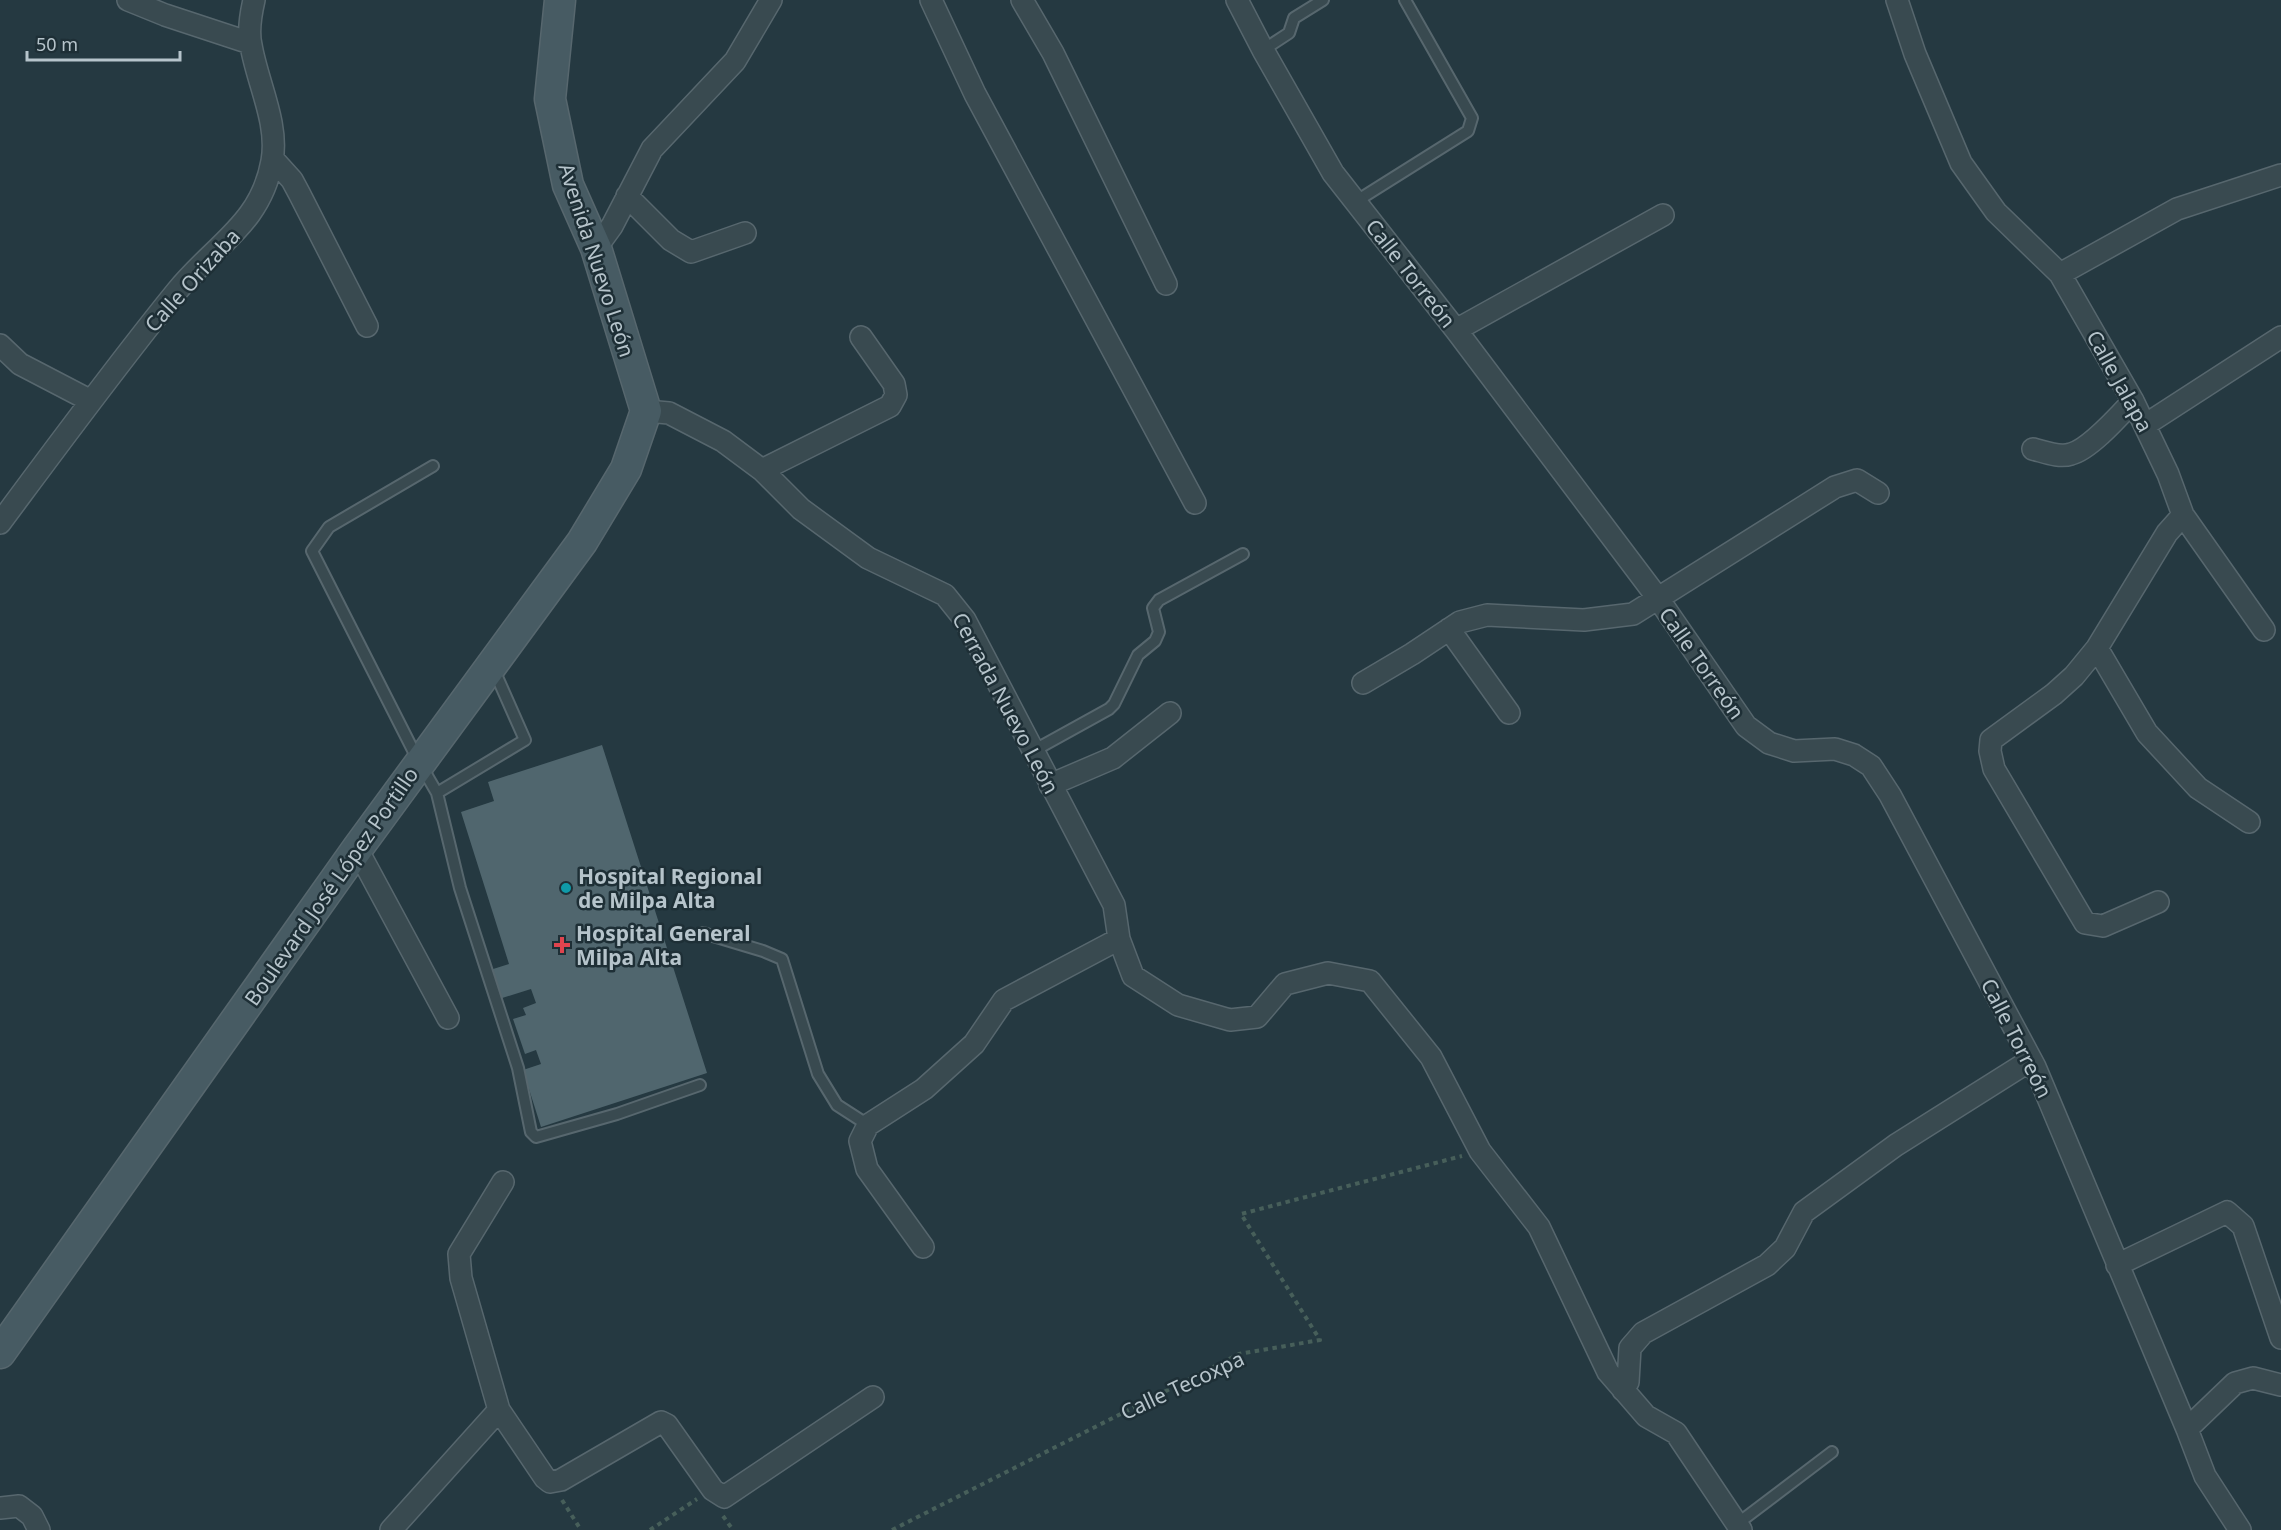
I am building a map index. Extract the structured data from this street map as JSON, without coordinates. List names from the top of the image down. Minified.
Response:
{"streets":{"main road":["Avenida Nuevo León","Boulevard José López Portillo"],"street":["Calle Torreón","Calle Orizaba","Calle Jalapa","Cerrada Nuevo León"],"path":["Calle Tecoxpa"]},"crossings":[["Avenida Nuevo León","Cerrada Nuevo León"],["Avenida Nuevo León","Boulevard José López Portillo"],["Cerrada Nuevo León","Boulevard José López Portillo"],["Cerrada Nuevo León","Calle Tecoxpa"]],"places":{"other":["Hospital Regional de Milpa Alta"],"health":["Hospital General Milpa Alta"]},"scale_bar":"50 m"}
